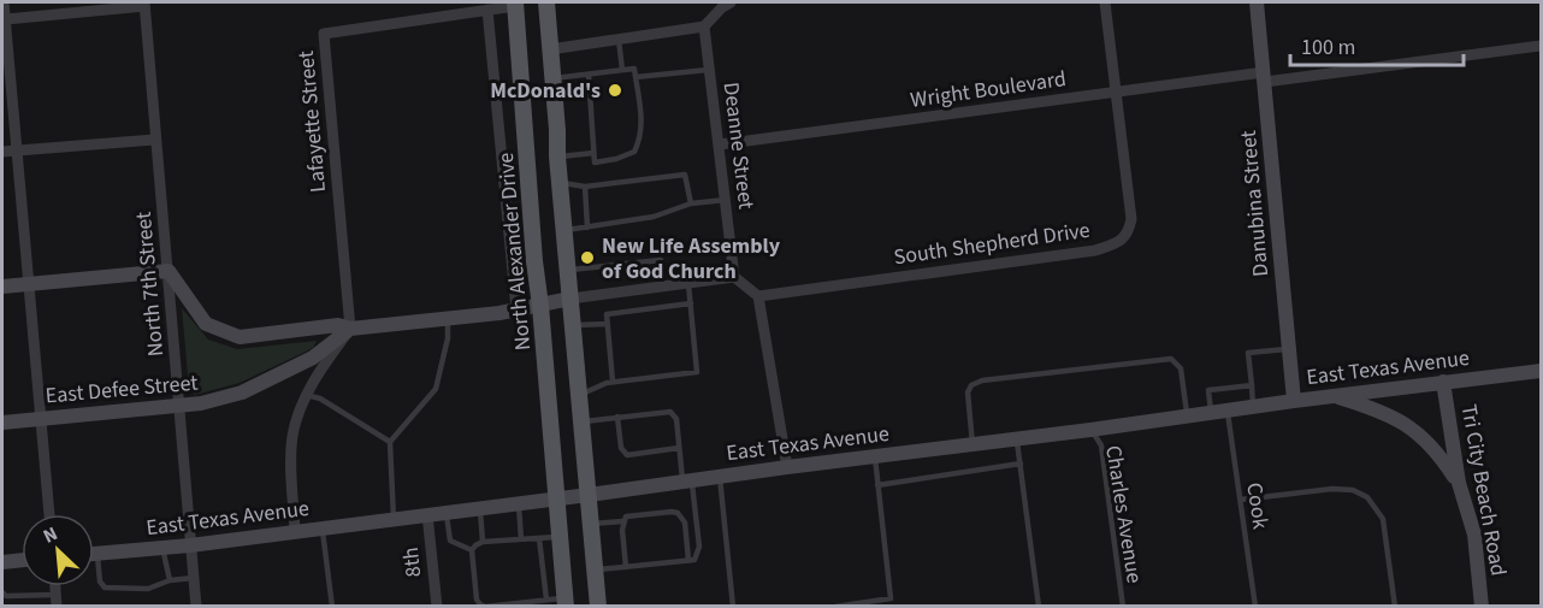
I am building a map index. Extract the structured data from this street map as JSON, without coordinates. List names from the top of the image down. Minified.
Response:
{"streets":{"main road":["North Alexander Drive"],"street":["Wright Boulevard","Lafayette Street","Deanne Street","Danubina Street","South Shepherd Drive","North 7th Street","East Texas Avenue","East Defee Street","Tri City Beach Road","8th"],"lane":["Cook","Charles Avenue"]},"crossings":[["Wright Boulevard","Deanne Street"],["Wright Boulevard","Danubina Street"],["Wright Boulevard","South Shepherd Drive"],["Lafayette Street","East Defee Street"],["Danubina Street","East Texas Avenue"],["North Alexander Drive","East Texas Avenue"],["North 7th Street","East Texas Avenue"],["North 7th Street","East Defee Street"],["East Texas Avenue","Tri City Beach Road"],["East Texas Avenue","Cook"],["East Texas Avenue","Charles Avenue"],["East Texas Avenue","8th"]],"places":["McDonald's","New Life Assembly of God Church"],"scale_bar":"100 m","north":"top left"}
